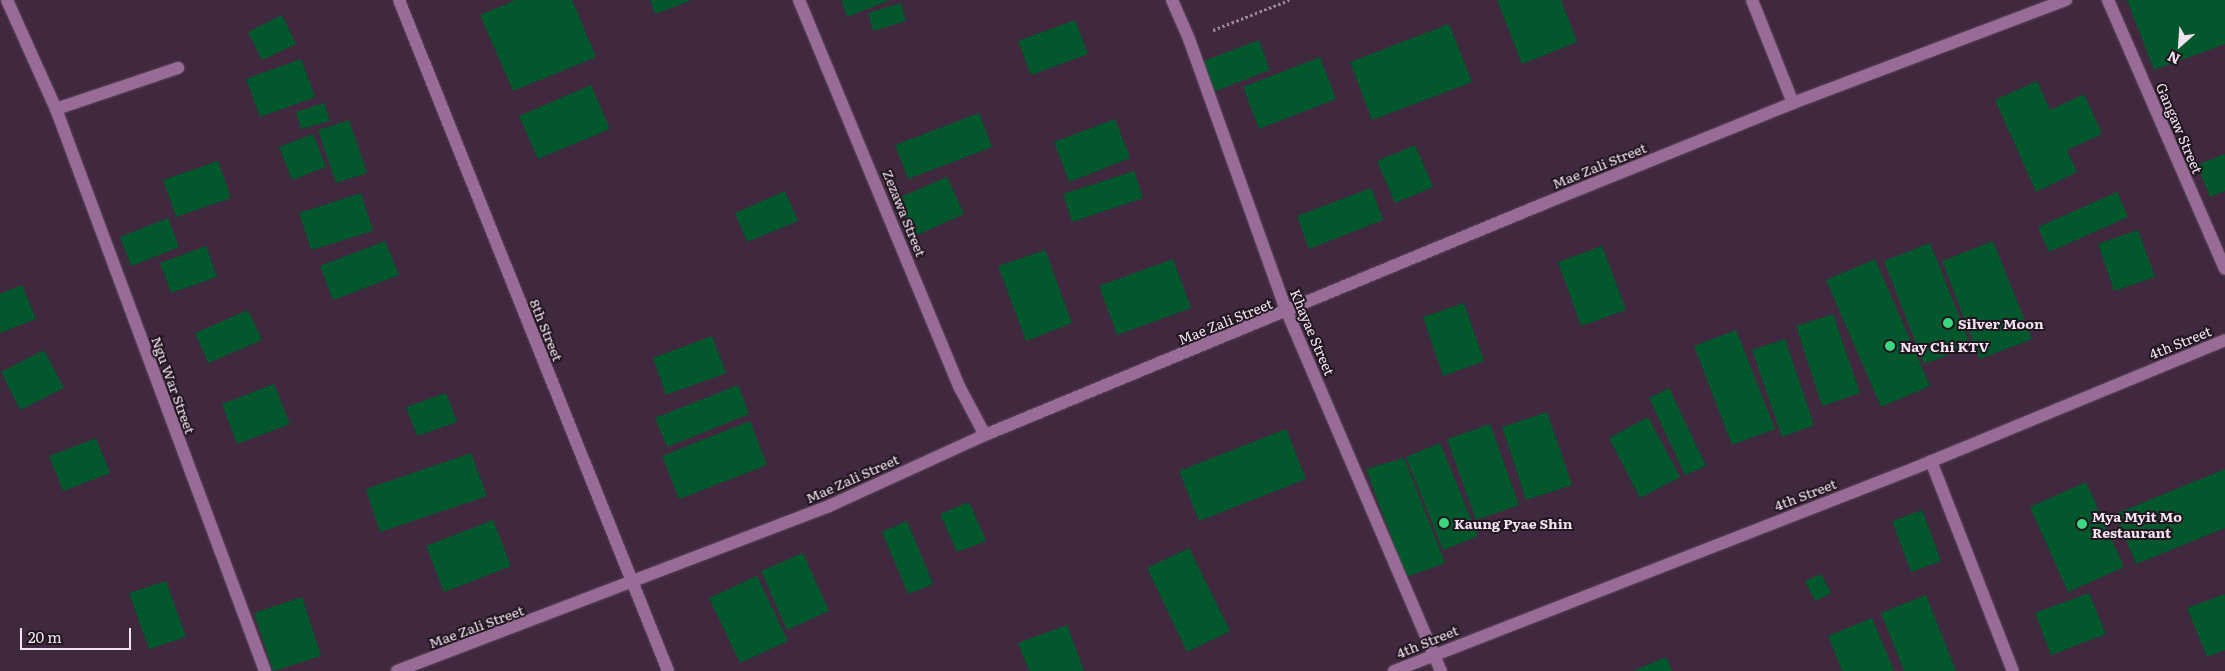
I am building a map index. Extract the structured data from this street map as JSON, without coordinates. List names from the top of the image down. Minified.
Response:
{"streets":{"street":["Gangaw Street","Mae Zali Street","Zezawa Street","8th Street","Khayae Street","4th Street","Ngu War Street"]},"crossings":[["Mae Zali Street","Zezawa Street"],["Mae Zali Street","8th Street"],["Mae Zali Street","Khayae Street"],["Khayae Street","4th Street"]],"places":["Silver Moon","Nay Chi KTV","Kaung Pyae Shin","Mya Myit Mo Restaurant"],"scale_bar":"20 m","north":"bottom left"}
